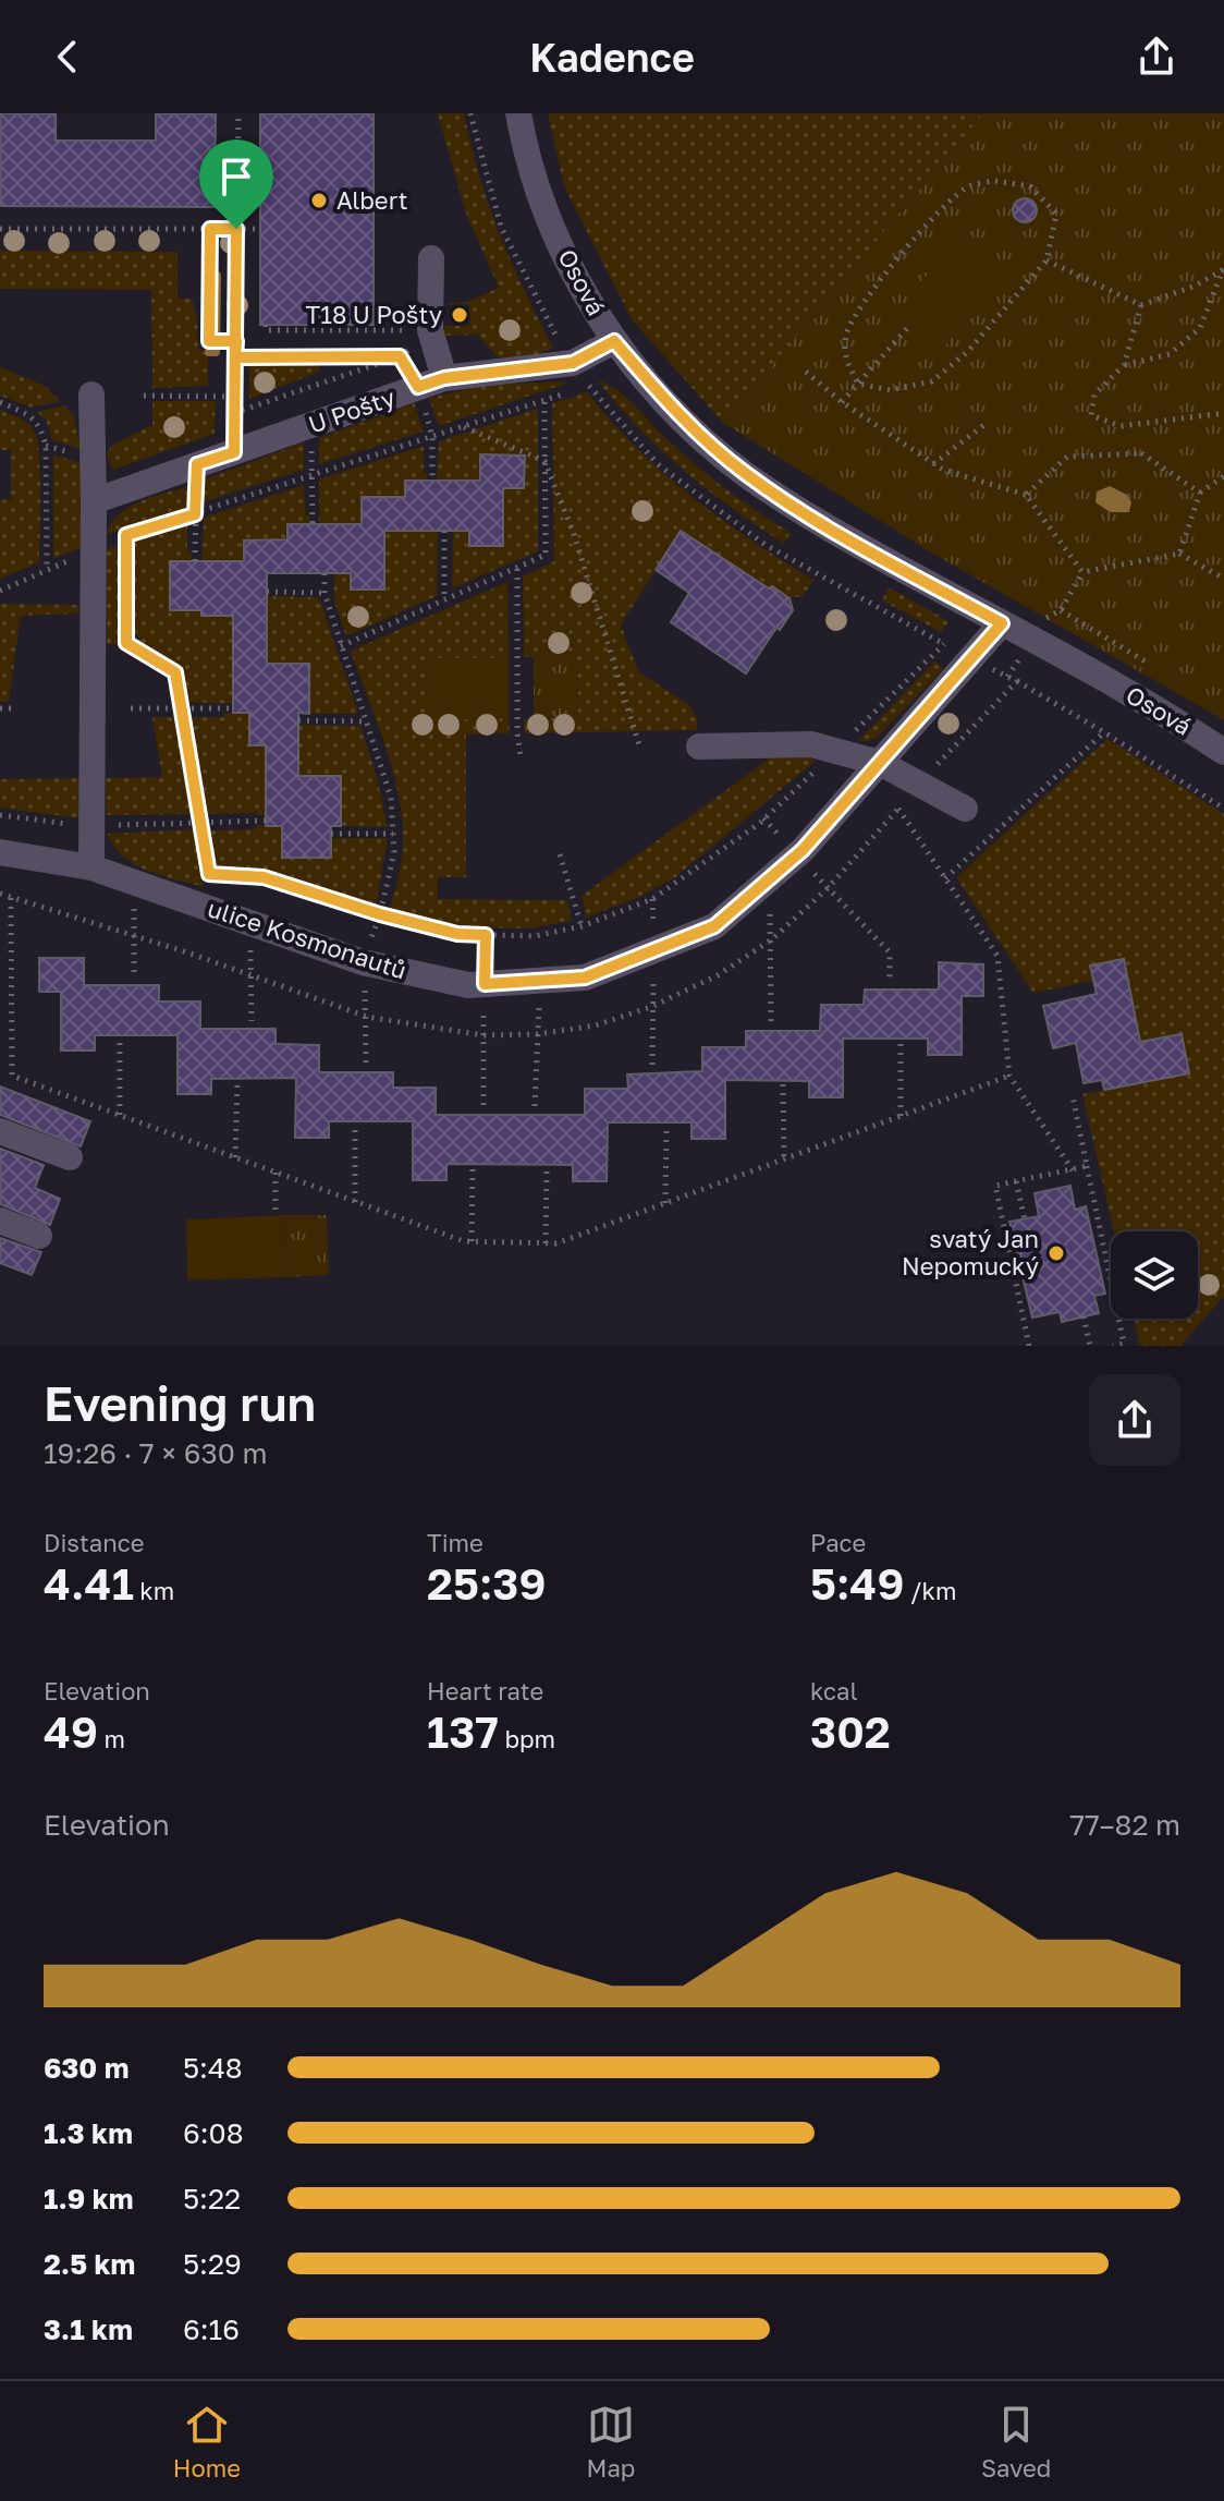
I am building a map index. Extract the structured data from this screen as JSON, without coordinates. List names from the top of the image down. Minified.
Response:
{"streets":{"street":["Osová","U Pošty","ulice Kosmonautů"]},"crossings":[["Osová","U Pošty"],["Osová","ulice Kosmonautů"]],"places":["Albert","T18 U Pošty","svatý Jan Nepomucký"],"page":{"header":"Kadence","heading":["Evening run","19:26 · 7 × 630 m"],"stats":[["Distance","4.41 km"],["Time","25:39"],["Pace","5:49 /km"],["Elevation","49 m"],["Heart rate","137 bpm"],["kcal","302"]],"chart":["Elevation","77–82 m"],"list":[{"name":"630 m","note":"5:48"},{"name":"1.3 km","note":"6:08"},{"name":"1.9 km","note":"5:22"},{"name":"2.5 km","note":"5:29"},{"name":"3.1 km","note":"6:16"}],"tabs":["Home","Map","Saved"]}}
